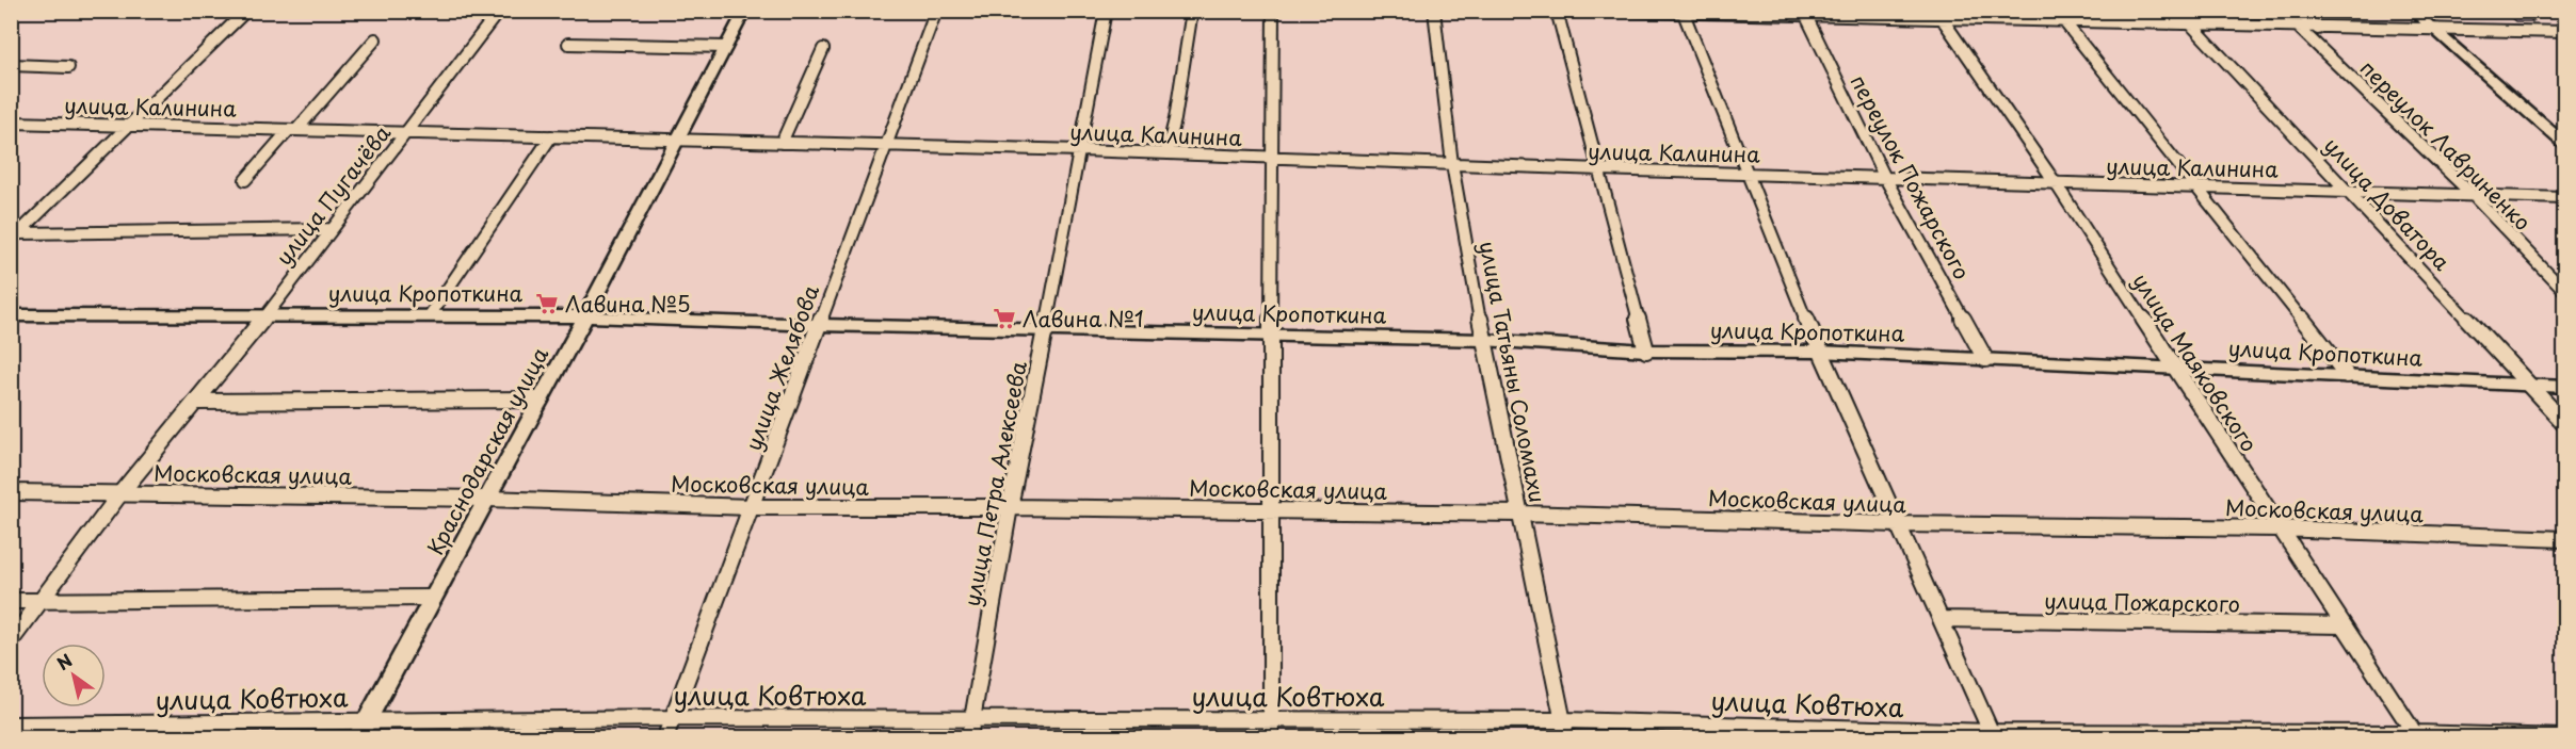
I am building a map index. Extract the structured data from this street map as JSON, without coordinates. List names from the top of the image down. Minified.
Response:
{"streets":{"main road":["улица Кропоткина","Краснодарская улица"],"street":["улица Калинина","переулок Лавриненко","переулок Пожарского","улица Пугачёва","улица Доватора","улица Маяковского","улица Желябова","улица Татьяны Соломахи","Московская улица","улица Петра Алексеева","улица Пожарского","улица Ковтюха"]},"crossings":[["улица Калинина","переулок Лавриненко"],["улица Калинина","переулок Пожарского"],["улица Калинина","улица Пугачёва"],["улица Калинина","улица Доватора"],["улица Калинина","улица Маяковского"],["улица Калинина","улица Желябова"],["улица Калинина","улица Татьяны Соломахи"],["улица Калинина","Краснодарская улица"],["улица Калинина","улица Петра Алексеева"],["переулок Пожарского","улица Кропоткина"],["улица Пугачёва","улица Кропоткина"],["улица Пугачёва","Московская улица"],["улица Доватора","улица Кропоткина"],["улица Кропоткина","улица Маяковского"],["улица Кропоткина","улица Желябова"],["улица Кропоткина","улица Татьяны Соломахи"],["улица Кропоткина","Краснодарская улица"],["улица Кропоткина","улица Петра Алексеева"],["улица Маяковского","Московская улица"],["улица Маяковского","улица Пожарского"],["улица Маяковского","улица Ковтюха"],["улица Желябова","Московская улица"],["улица Желябова","улица Ковтюха"],["улица Татьяны Соломахи","Московская улица"],["улица Татьяны Соломахи","улица Ковтюха"],["Краснодарская улица","Московская улица"],["Краснодарская улица","улица Ковтюха"],["Московская улица","улица Петра Алексеева"],["улица Петра Алексеева","улица Ковтюха"]],"places":{"supermarket":["Лавина №5","Лавина №1"]},"north":"top left"}
